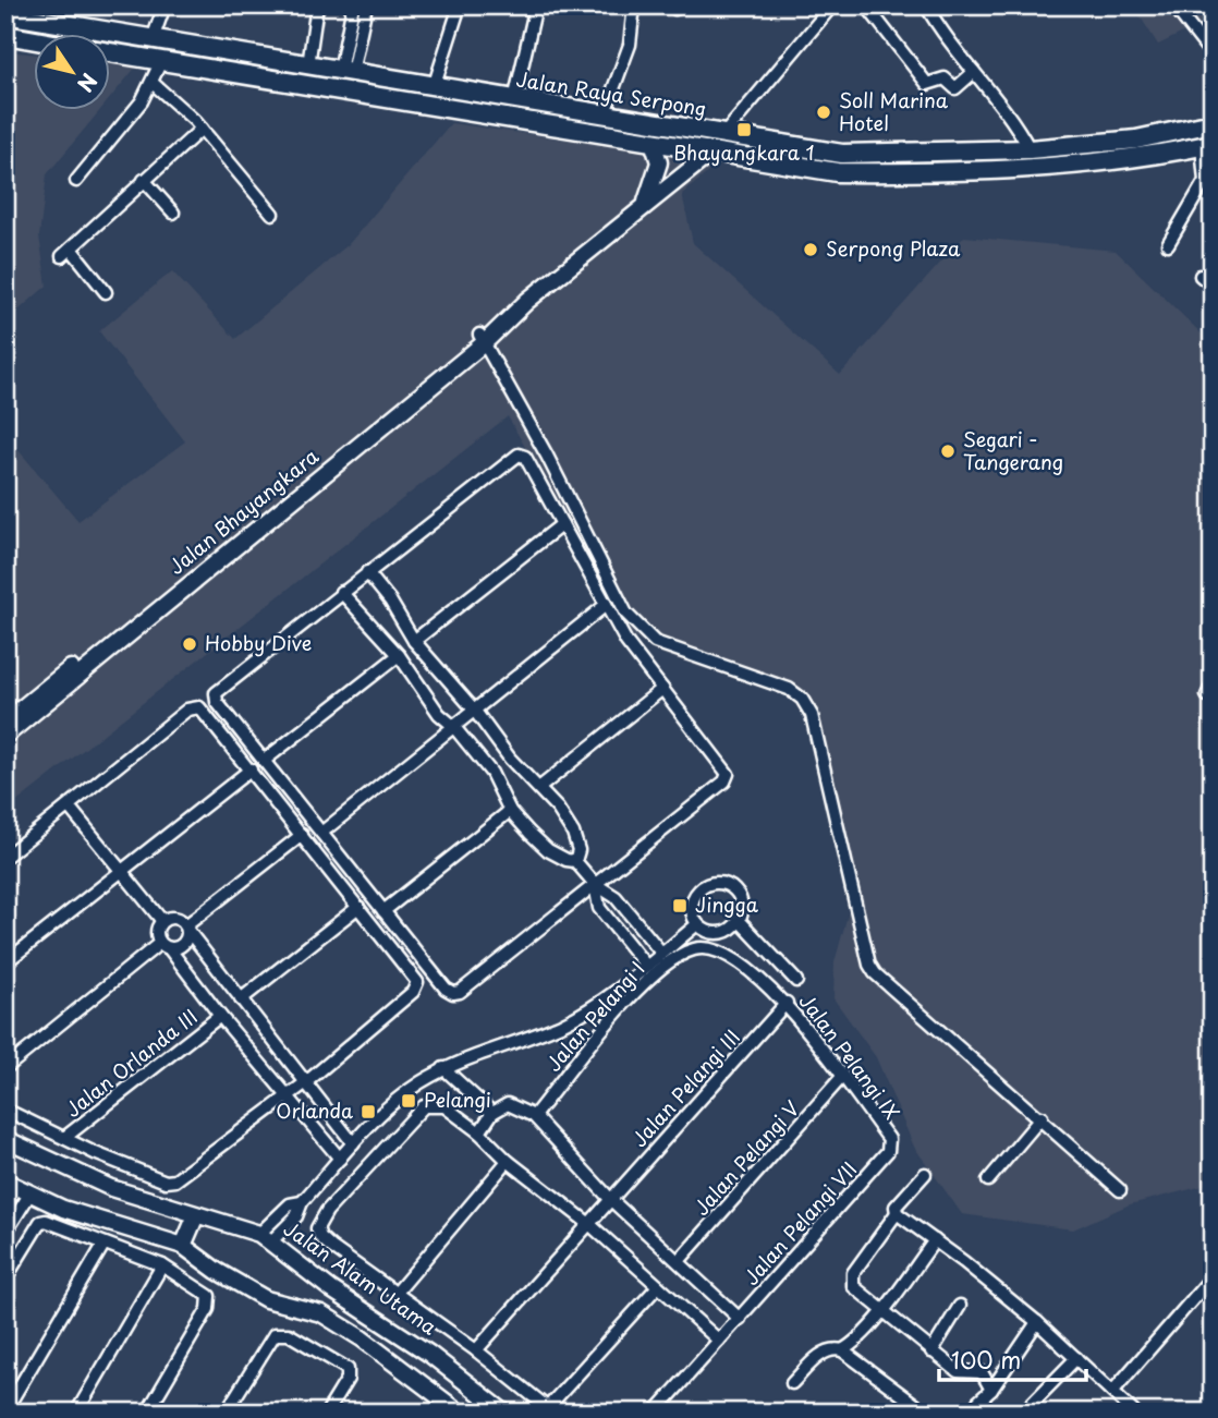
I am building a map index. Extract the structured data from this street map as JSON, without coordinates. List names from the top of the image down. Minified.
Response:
{"streets":{"main road":["Jalan Raya Serpong","Jalan Bhayangkara","Jalan Alam Utama"],"street":["Jalan Pelangi I","Jalan Pelangi IX","Jalan Orlanda III","Jalan Pelangi III","Jalan Pelangi V","Jalan Pelangi VII"]},"crossings":[["Jalan Raya Serpong","Jalan Bhayangkara"],["Jalan Pelangi I","Jalan Pelangi IX"],["Jalan Pelangi IX","Jalan Pelangi III"],["Jalan Pelangi IX","Jalan Pelangi V"],["Jalan Pelangi IX","Jalan Pelangi VII"]],"places":{"other":["Soll Marina Hotel","Serpong Plaza","Segari - Tangerang","Hobby Dive"],"transit":["Bhayangkara 1","Jingga","Pelangi","Orlanda"]},"scale_bar":"100 m","north":"bottom right"}
